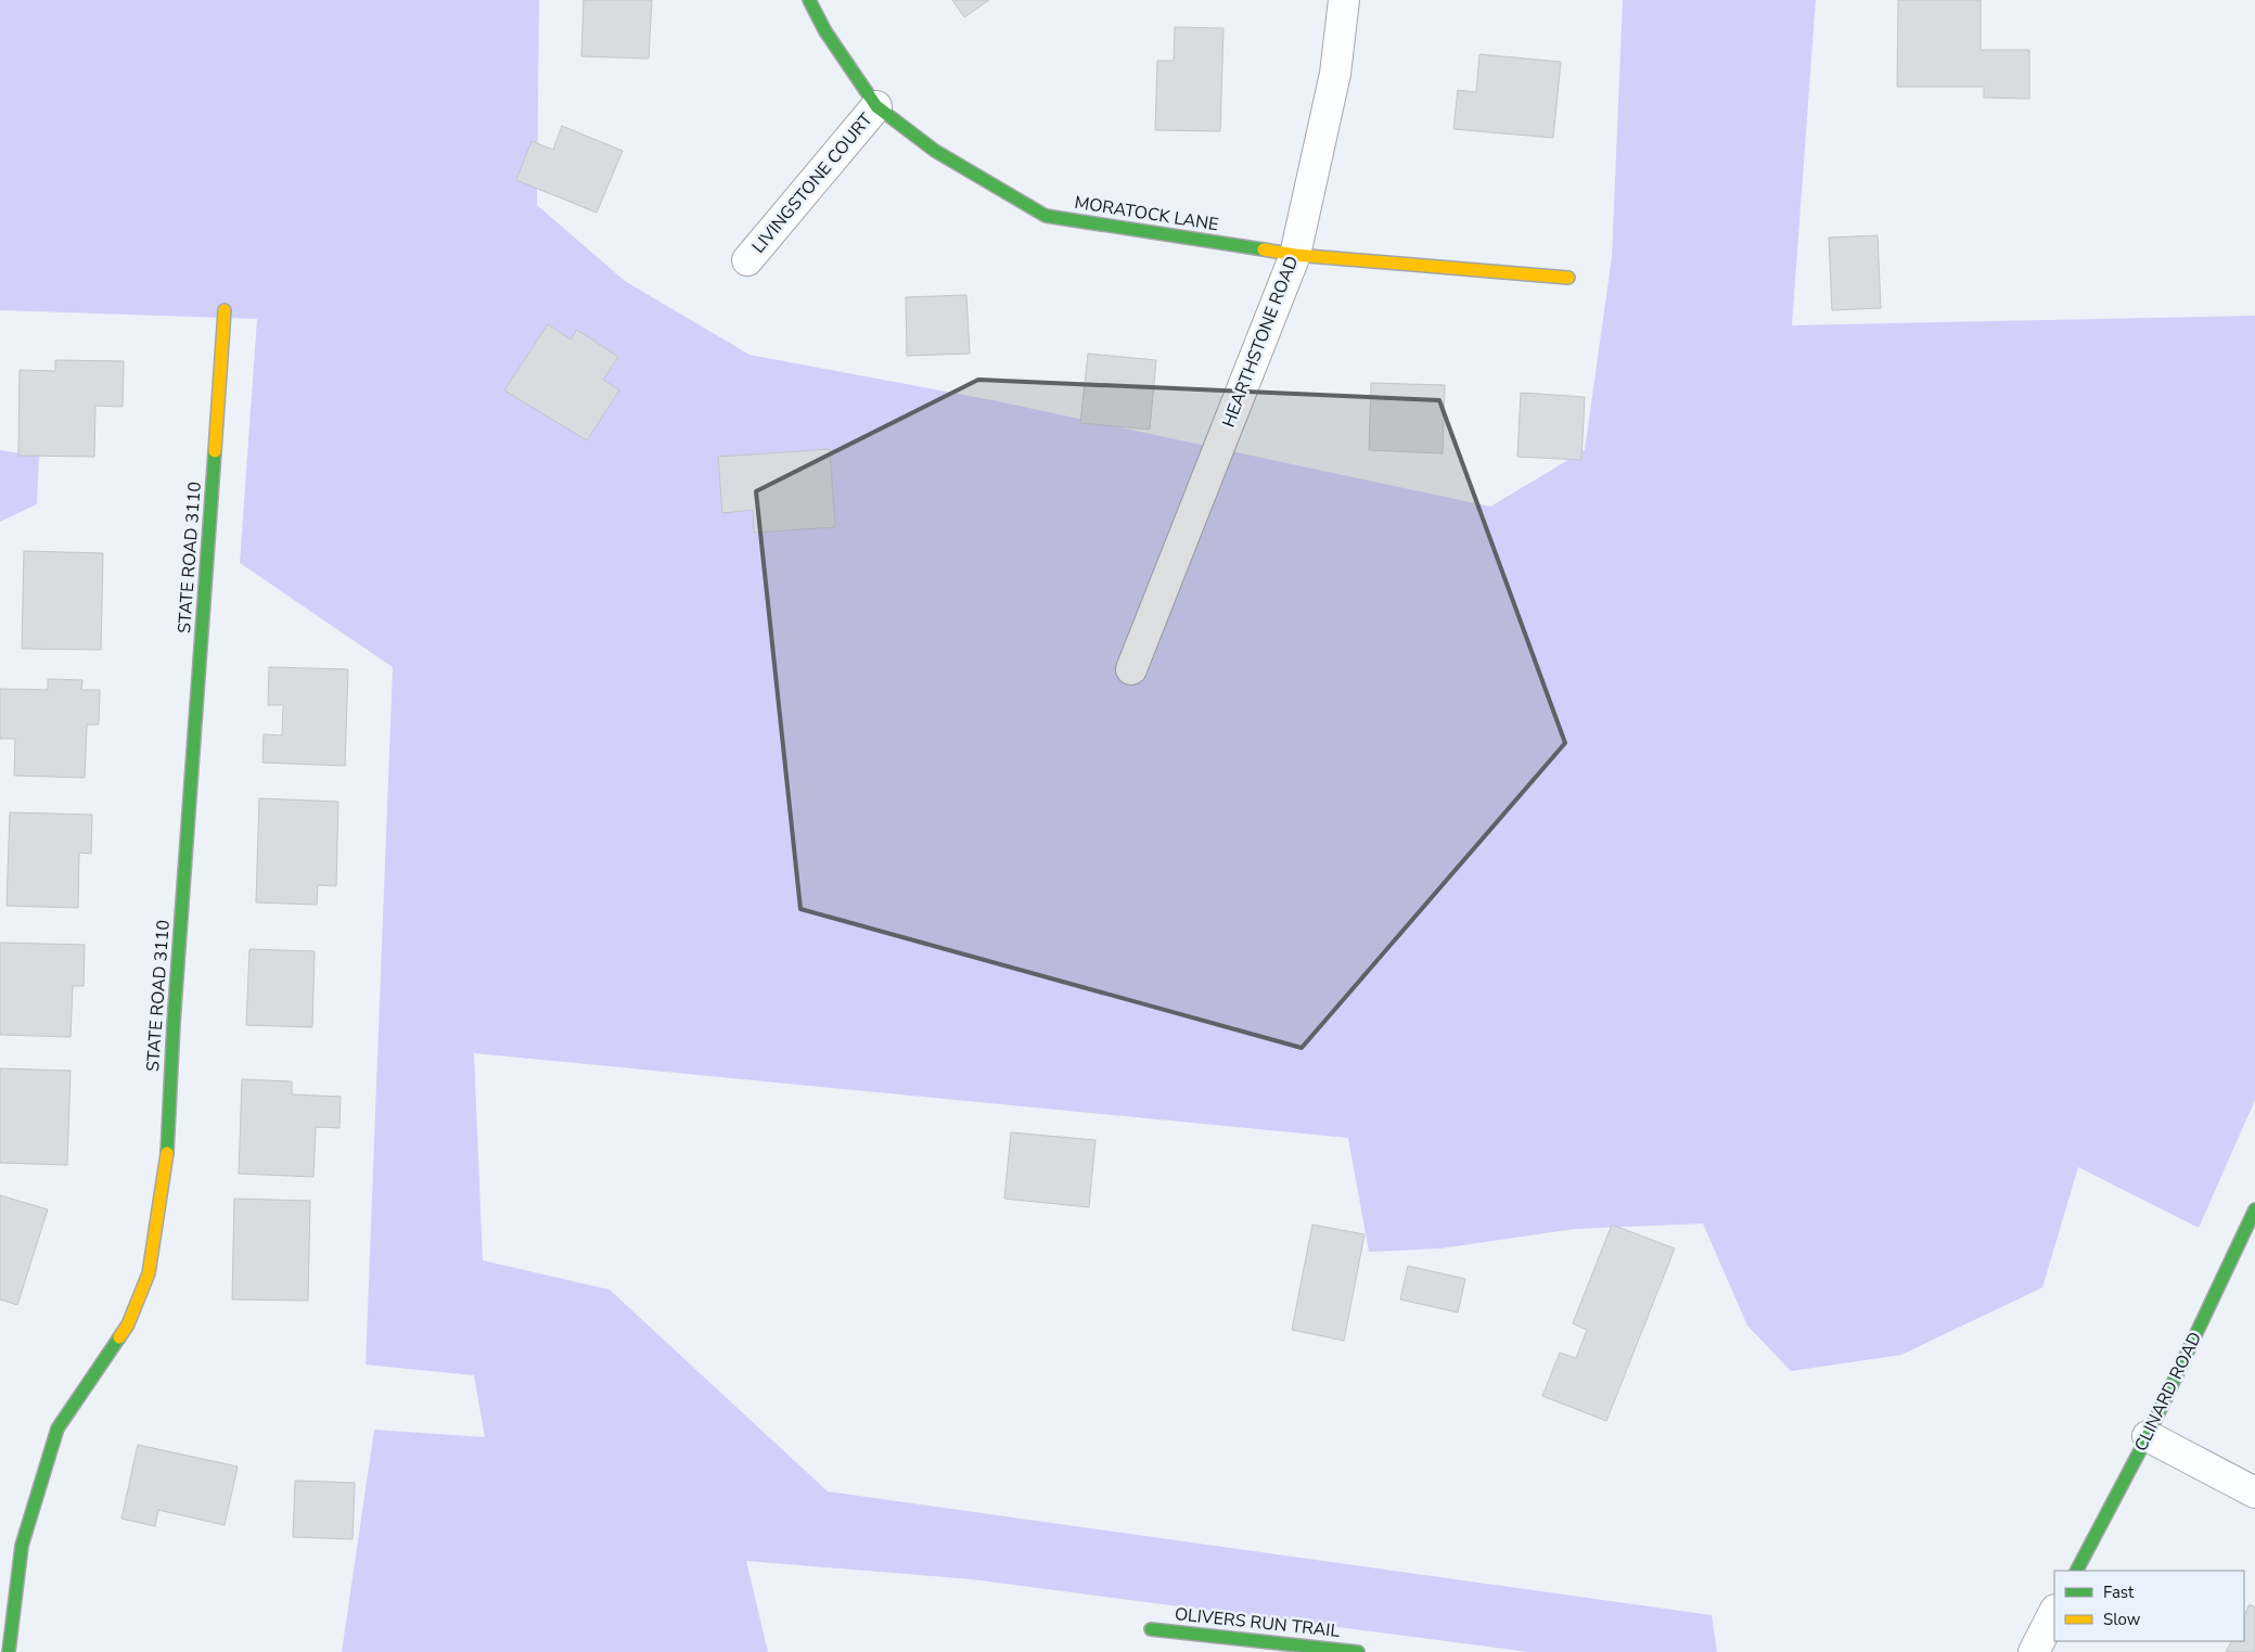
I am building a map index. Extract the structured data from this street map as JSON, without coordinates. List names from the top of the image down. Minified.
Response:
{"streets":{"street":["LIVINGSTONE COURT","MORATOCK LANE","HEARTHSTONE ROAD","STATE ROAD 3110","CLINARD ROAD","OLIVERS RUN TRAIL"]},"crossings":[["LIVINGSTONE COURT","MORATOCK LANE"],["MORATOCK LANE","HEARTHSTONE ROAD"]],"legend":["Fast","Slow"]}
